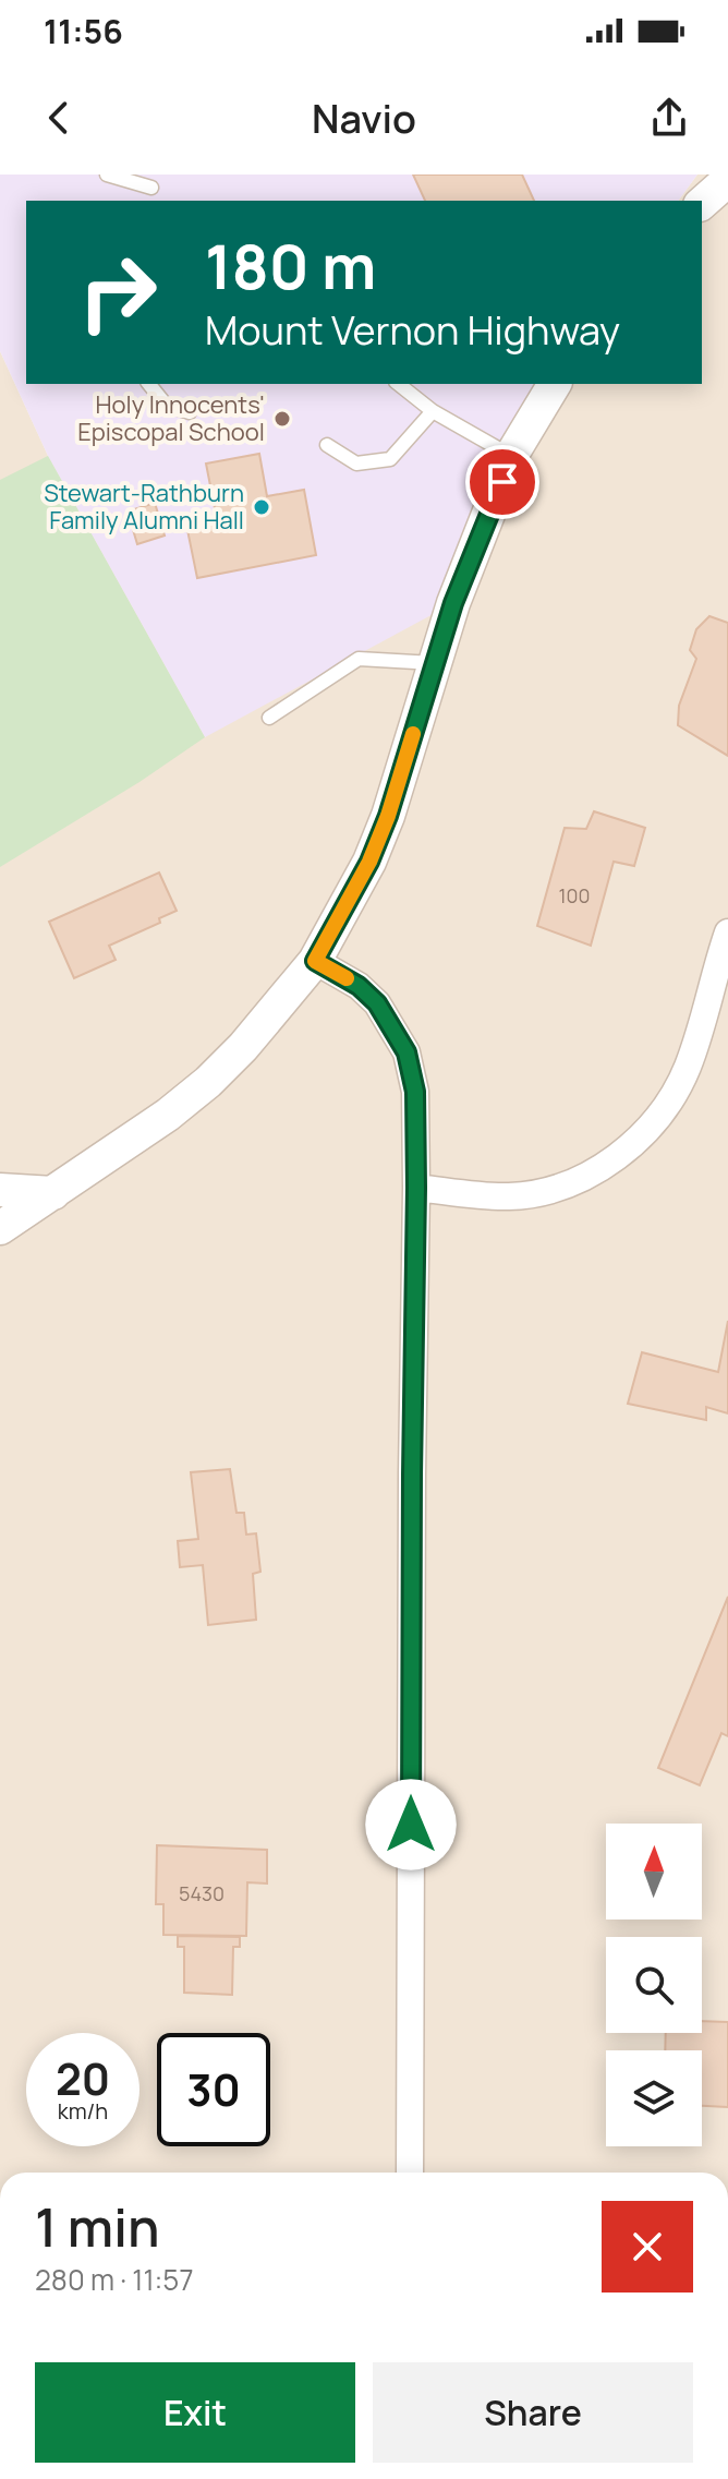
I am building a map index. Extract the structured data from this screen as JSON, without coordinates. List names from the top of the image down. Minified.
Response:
{"places":["Holy Innocents' Episcopal School","Stewart-Rathburn Family Alumni Hall"],"house_numbers":["100","5430"],"north":"top","page":{"status":"11:56","header":"Navio","turn":["180 m","Mount Vernon Highway"],"speed":"20 km/h","limit":"30","heading":["1 min","280 m · 11:57"],"buttons":["Exit","Share"]}}
